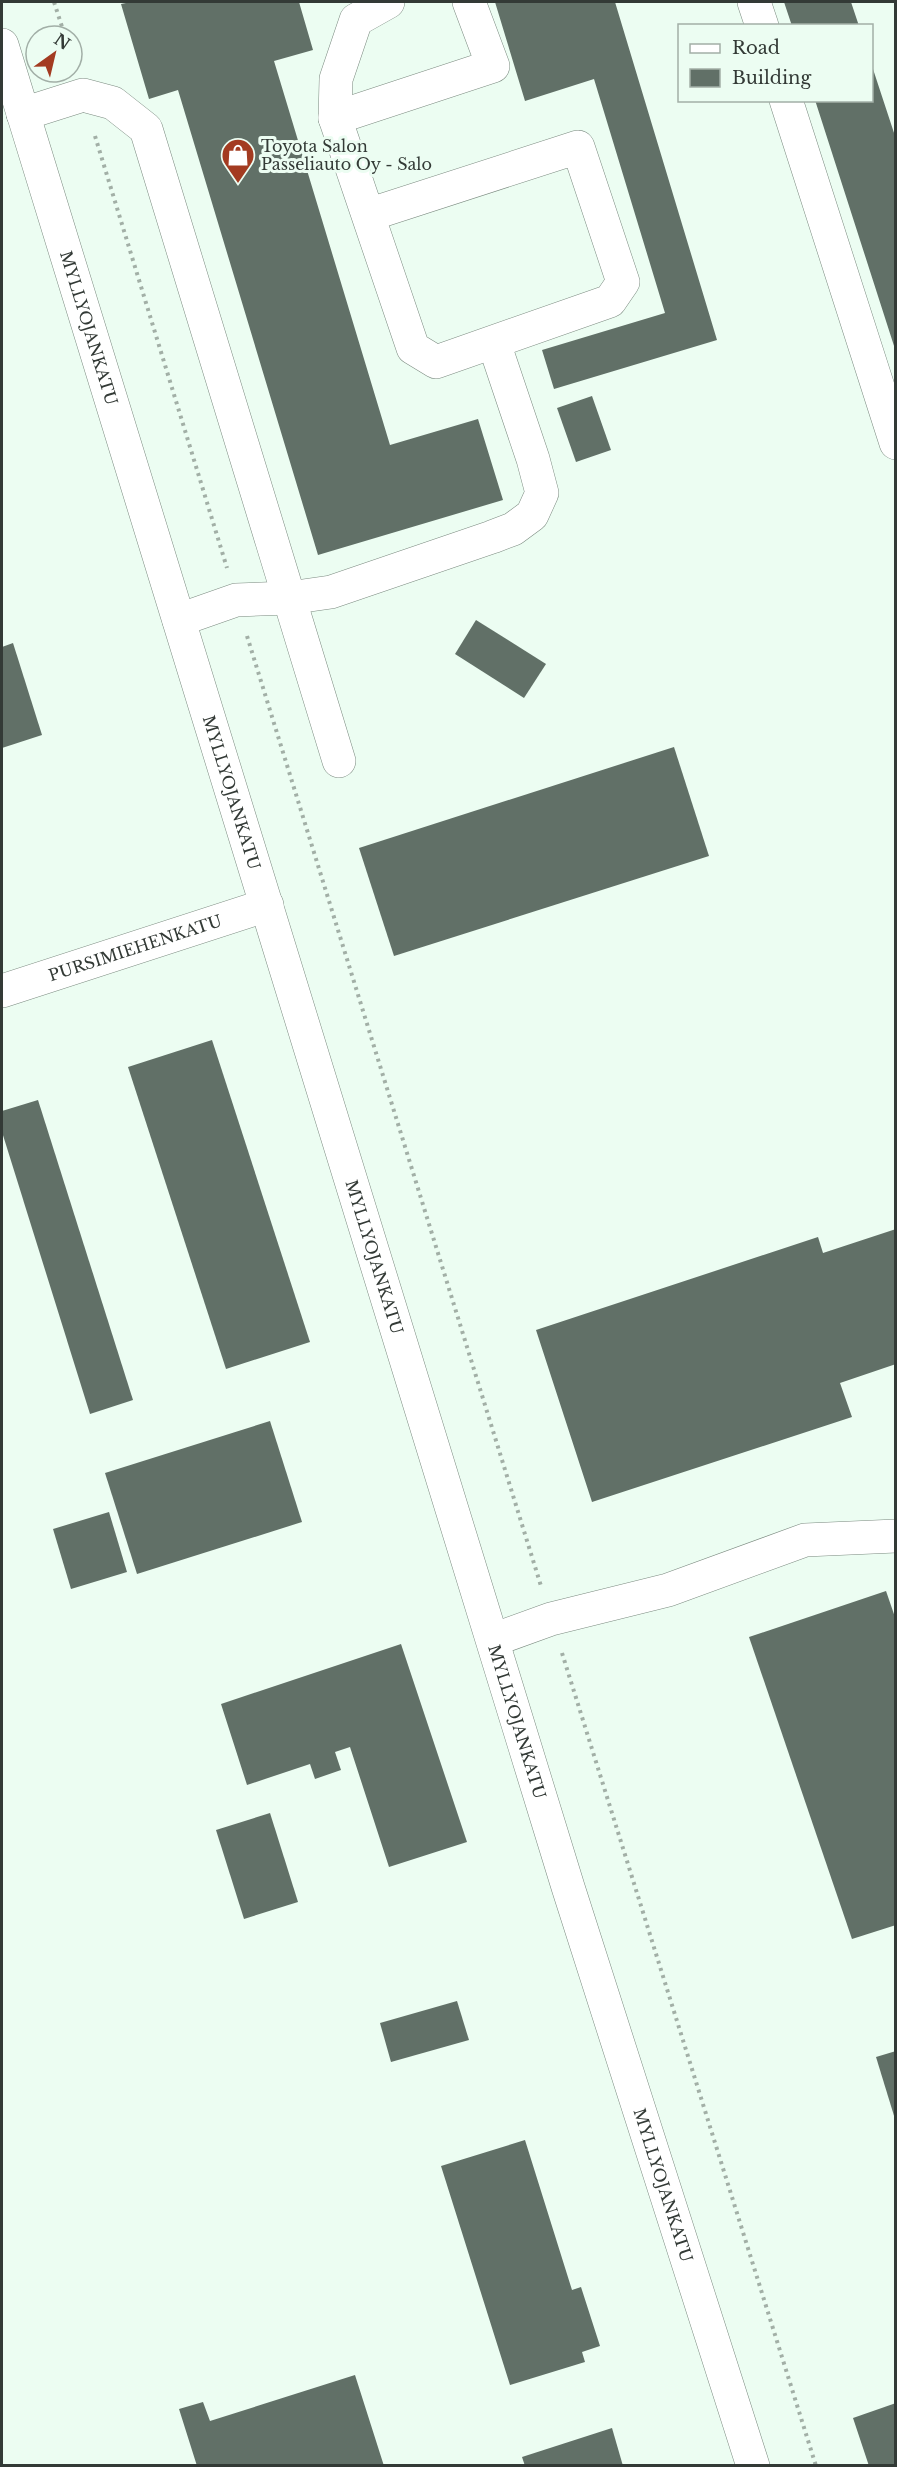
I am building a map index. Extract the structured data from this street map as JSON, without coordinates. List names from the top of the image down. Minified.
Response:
{"streets":{"street":["MYLLYOJANKATU","PURSIMIEHENKATU"]},"crossings":[["MYLLYOJANKATU","PURSIMIEHENKATU"]],"places":{"shop":["Toyota Salon Passeliauto Oy - Salo"]},"legend":["Road","Building"],"north":"top right"}
